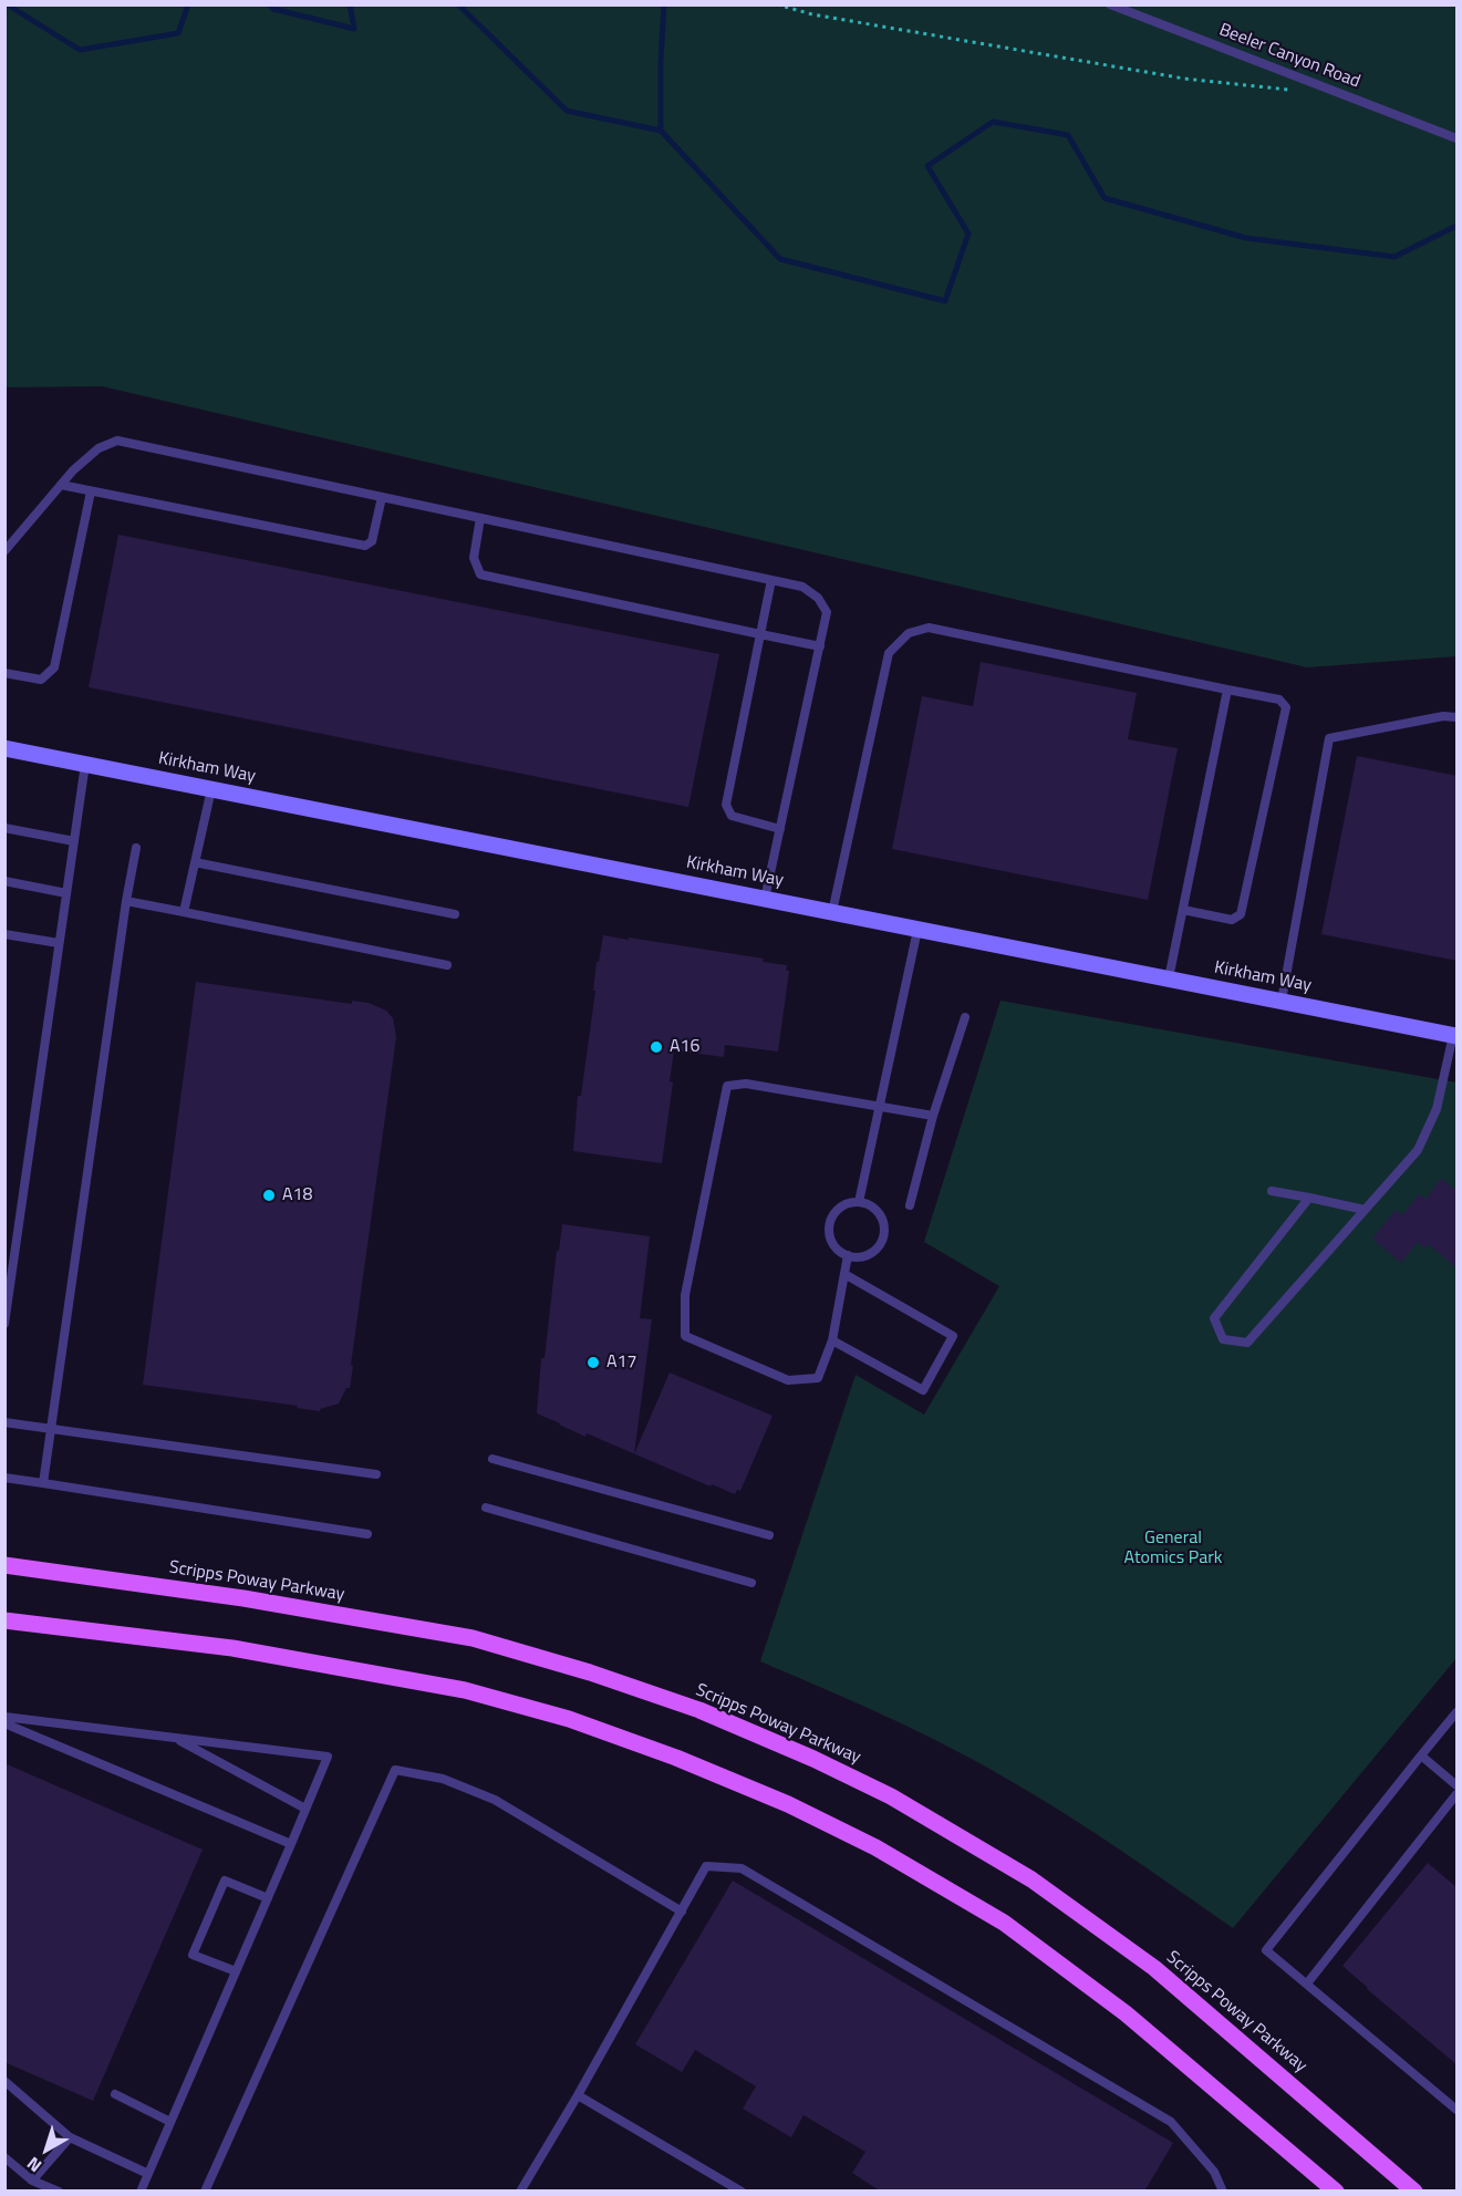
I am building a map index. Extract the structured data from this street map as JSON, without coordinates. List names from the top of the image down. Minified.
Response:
{"streets":{"main road":["Kirkham Way","Scripps Poway Parkway"],"lane":["Beeler Canyon Road"]},"parks":["General Atomics Park"],"places":["A16","A18","A17"],"north":"bottom left"}
